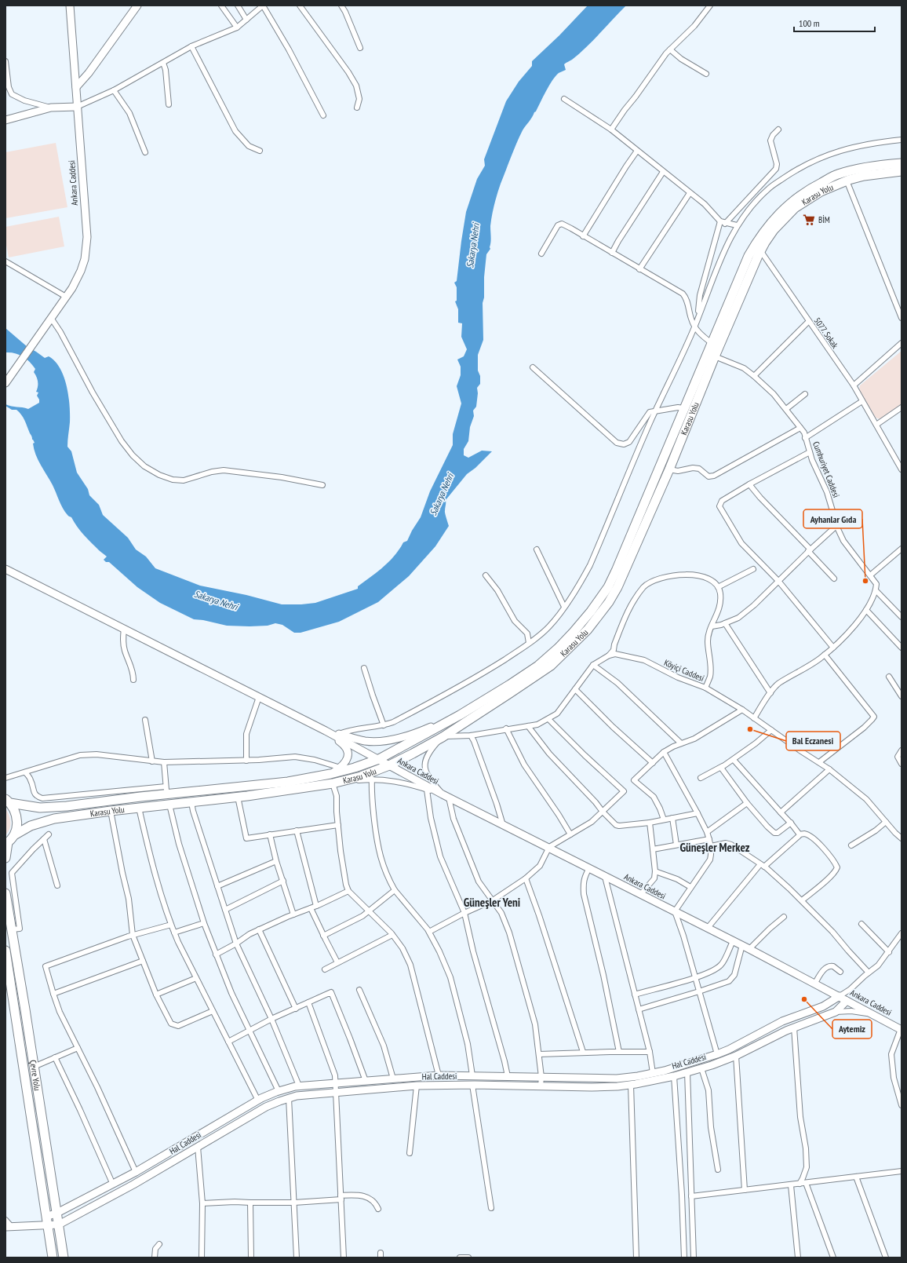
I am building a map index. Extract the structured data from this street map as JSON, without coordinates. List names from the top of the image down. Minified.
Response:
{"streets":{"highway":["Karasu Yolu","Çevre Yolu"],"street":["Ankara Caddesi","5077. Sokak","Cumhuriyet Caddesi","Köyiçi Caddesi","Hal Caddesi"]},"crossings":[["Ankara Caddesi","Karasu Yolu"],["Ankara Caddesi","Hal Caddesi"],["Karasu Yolu","5077. Sokak"],["Karasu Yolu","Cumhuriyet Caddesi"],["Hal Caddesi","Çevre Yolu"]],"districts":["Güneşler Merkez","Güneşler Yeni"],"water":["Sakarya Nehri"],"places":{"supermarket":["BİM"],"other":["Ayhanlar Gıda","Bal Eczanesi","Aytemiz"]},"scale_bar":"100 m"}
